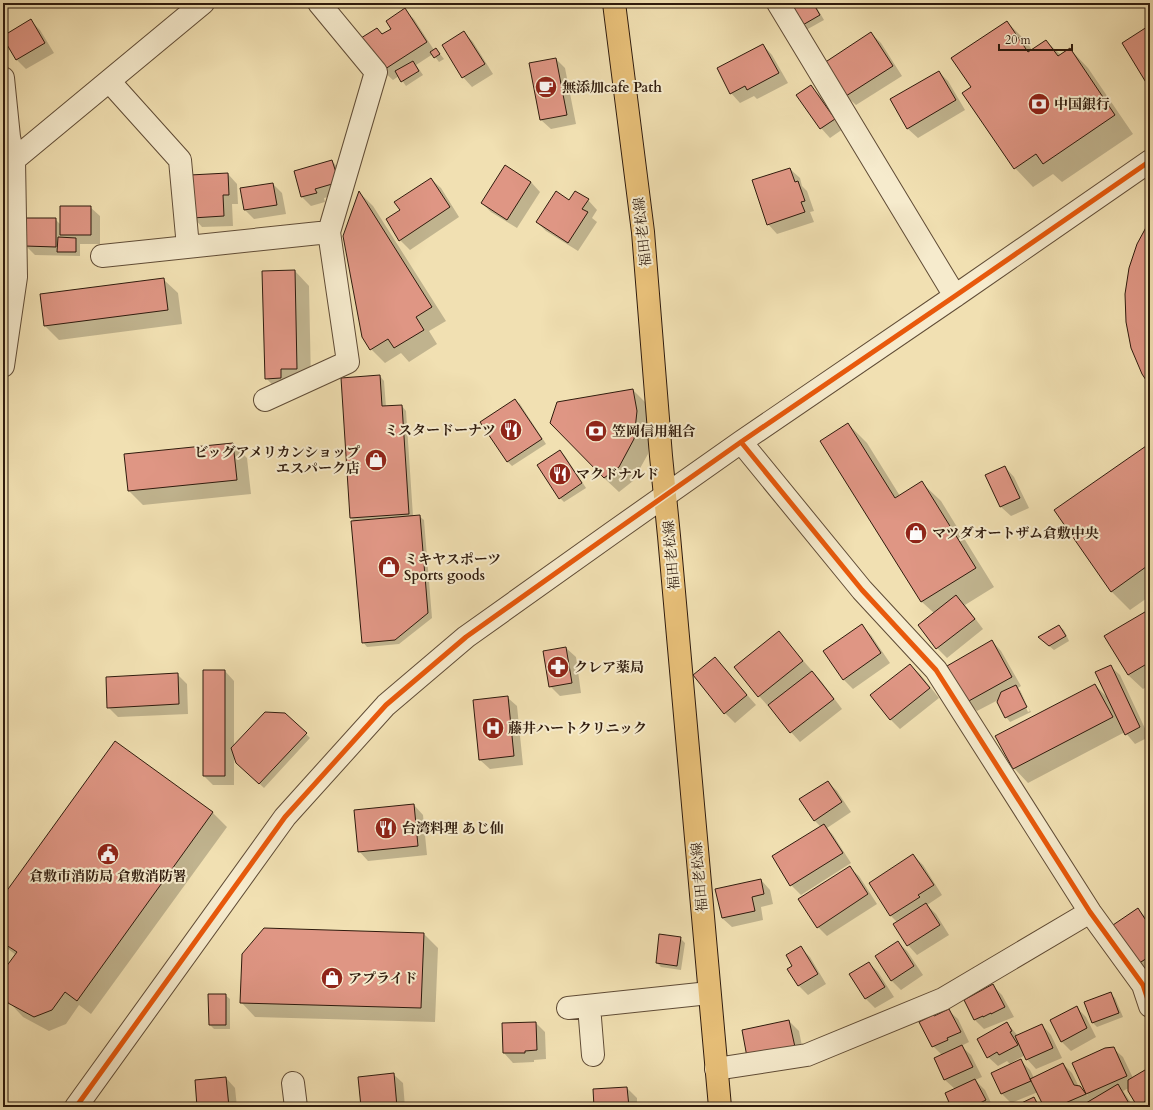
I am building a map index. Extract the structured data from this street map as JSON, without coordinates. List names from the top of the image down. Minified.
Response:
{"streets":{"main road":["福田老松線"]},"places":{"cafe":["無添加cafe Path"],"bank":["中国銀行","笠岡信用組合"],"restaurant":["ミスタードーナツ","マクドナルド","台湾料理 あじ仙"],"shop":["ビッグアメリカンショップ エスパーク店","マツダオートザム倉敷中央","ミキヤスポーツ Sports goods","アプライド"],"pharmacy":["クレア薬局"],"hospital":["藤井ハートクリニック"],"public building":["倉敷市消防局 倉敷消防署"]},"scale_bar":"20 m"}
